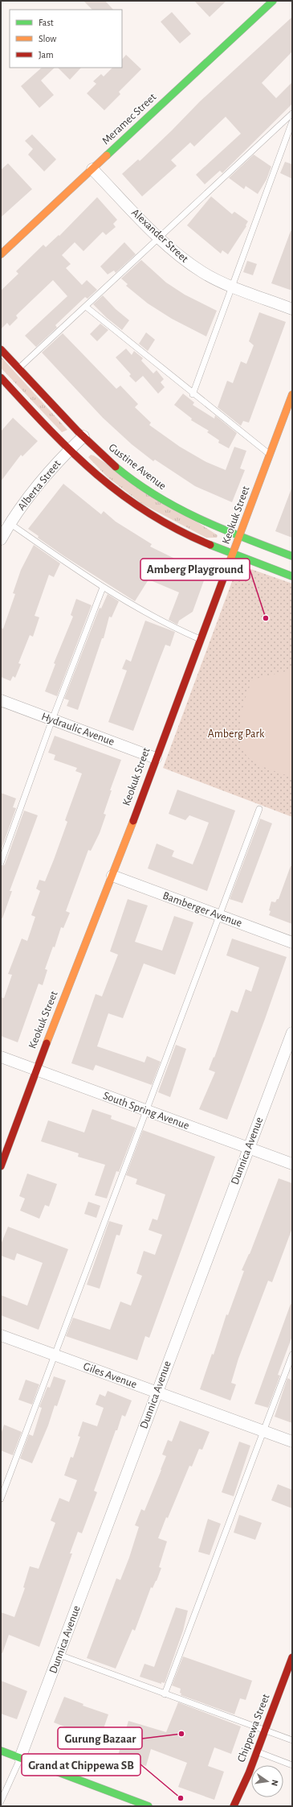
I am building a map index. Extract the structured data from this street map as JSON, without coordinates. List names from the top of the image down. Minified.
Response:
{"streets":{"street":["Meramec Street","Alexander Street","Gustine Avenue","Alberta Street","Keokuk Street","Hydraulic Avenue","Bamberger Avenue","South Spring Avenue","Dunnica Avenue","Giles Avenue","Chippewa Street"]},"crossings":[["Meramec Street","Alexander Street"],["Gustine Avenue","Alberta Street"],["Gustine Avenue","Keokuk Street"],["Keokuk Street","Hydraulic Avenue"],["Keokuk Street","Bamberger Avenue"],["Keokuk Street","South Spring Avenue"],["South Spring Avenue","Dunnica Avenue"],["Dunnica Avenue","Giles Avenue"]],"parks":["Amberg Park"],"places":["Amberg Playground","Gurung Bazaar","Grand at Chippewa SB"],"legend":["Fast","Slow","Jam"],"north":"right"}
